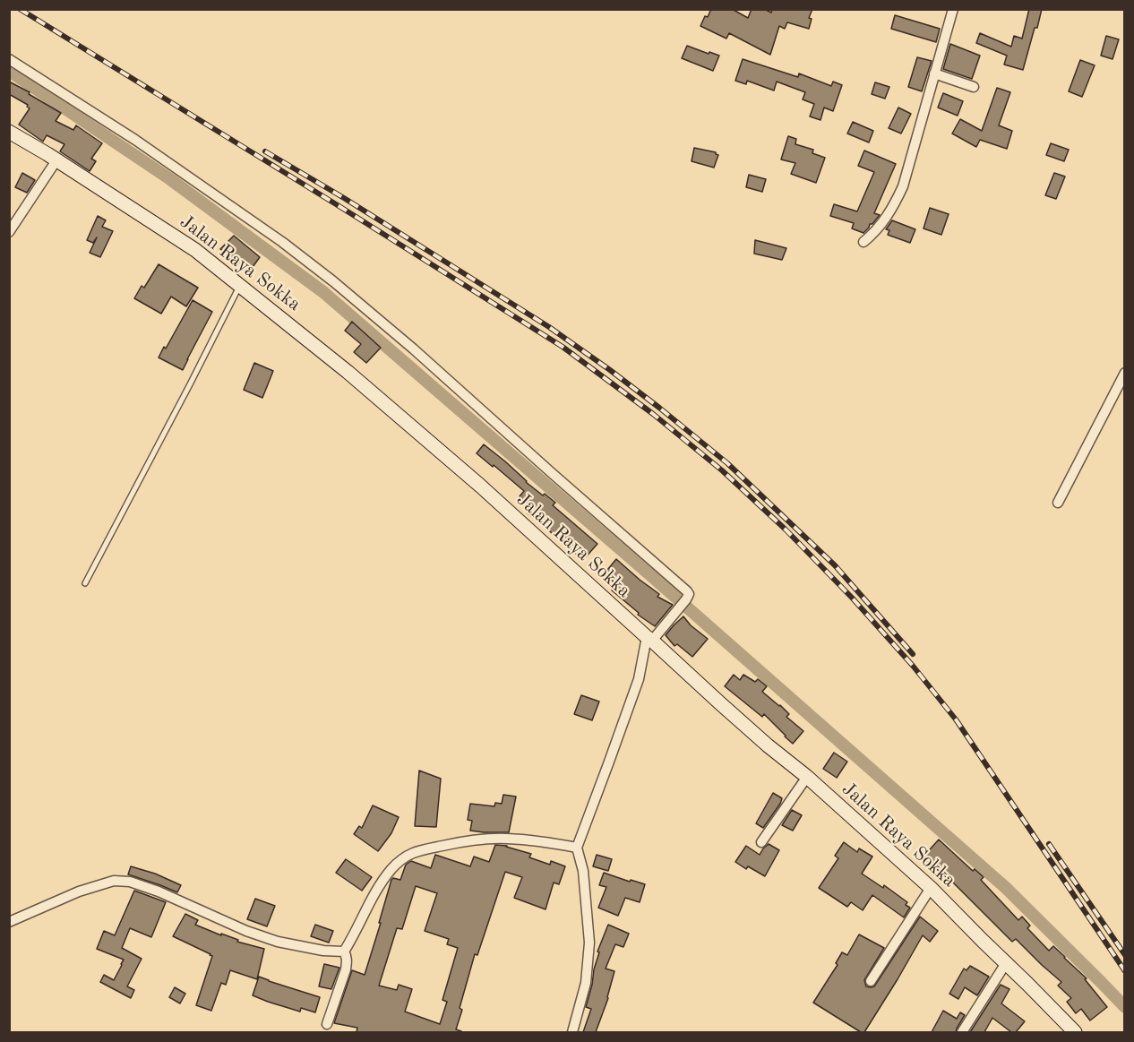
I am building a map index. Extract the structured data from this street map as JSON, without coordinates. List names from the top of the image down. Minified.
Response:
{"streets":{"main road":["Jalan Raya Sokka"]}}
